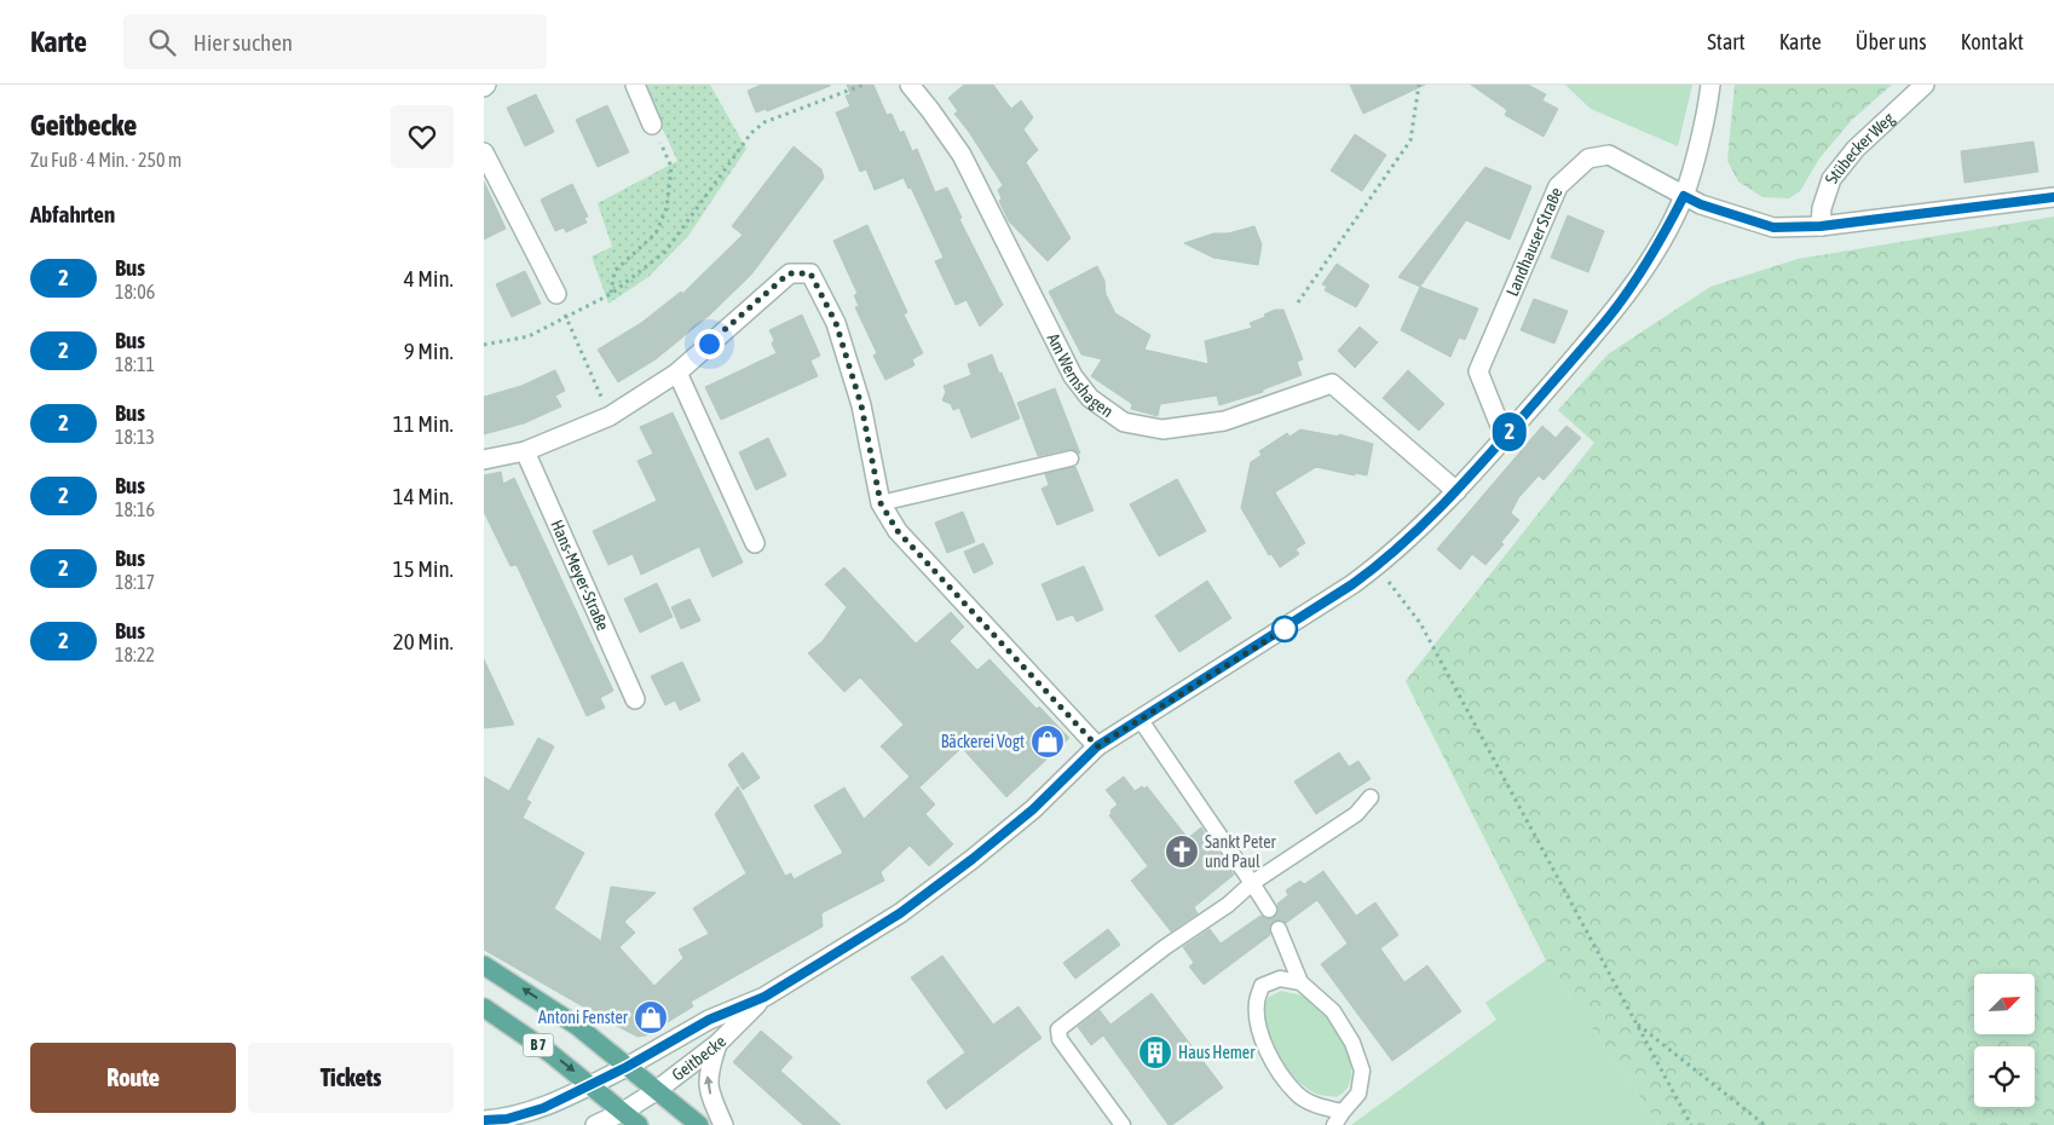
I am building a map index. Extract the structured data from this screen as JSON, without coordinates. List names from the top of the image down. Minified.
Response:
{"streets":{"main road":["B 7"],"street":["Stübecker Weg","Landhauser Straße","Am Wernshagen","Hans-Meyer-Straße","Geitbecke"]},"crossings":[["Stübecker Weg","Landhauser Straße"],["Landhauser Straße","Geitbecke"],["Am Wernshagen","Geitbecke"],["B 7","Geitbecke"]],"places":{"shop":["Bäckerei Vogt","Antoni Fenster"],"church":["Sankt Peter und Paul"],"building":["Haus Hemer"]},"lines":["bus line 2"],"north":"top right","page":{"header":"Karte","search":"Hier suchen","nav":["Start","Karte","Über uns","Kontakt"],"heading":[["Geitbecke","Zu Fuß · 4 Min. · 250 m"],"Abfahrten"],"on_map":"2","list":[{"mark":"2","name":"Bus","note":"18:06","value":"4 Min."},{"mark":"2","name":"Bus","note":"18:11","value":"9 Min."},{"mark":"2","name":"Bus","note":"18:13","value":"11 Min."},{"mark":"2","name":"Bus","note":"18:16","value":"14 Min."},{"mark":"2","name":"Bus","note":"18:17","value":"15 Min."},{"mark":"2","name":"Bus","note":"18:22","value":"20 Min."}],"buttons":["Route","Tickets"]}}
